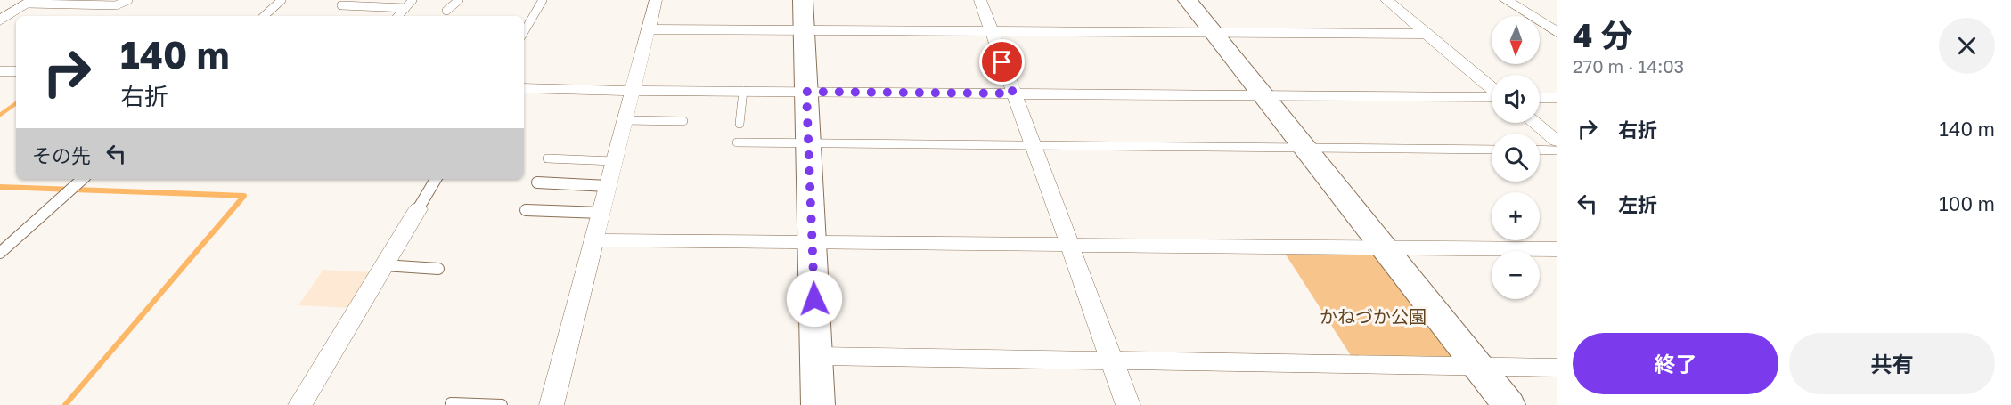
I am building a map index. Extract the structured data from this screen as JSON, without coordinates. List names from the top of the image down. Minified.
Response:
{"parks":["かねづか公園"],"north":"bottom","page":{"heading":["4 分","270 m · 14:03"],"map_buttons":["+","−"],"turn":["140 m","右折"],"list":[{"name":"右折","value":"140 m"},{"name":"左折","value":"100 m"}],"then":"その先","buttons":["終了","共有"]}}
